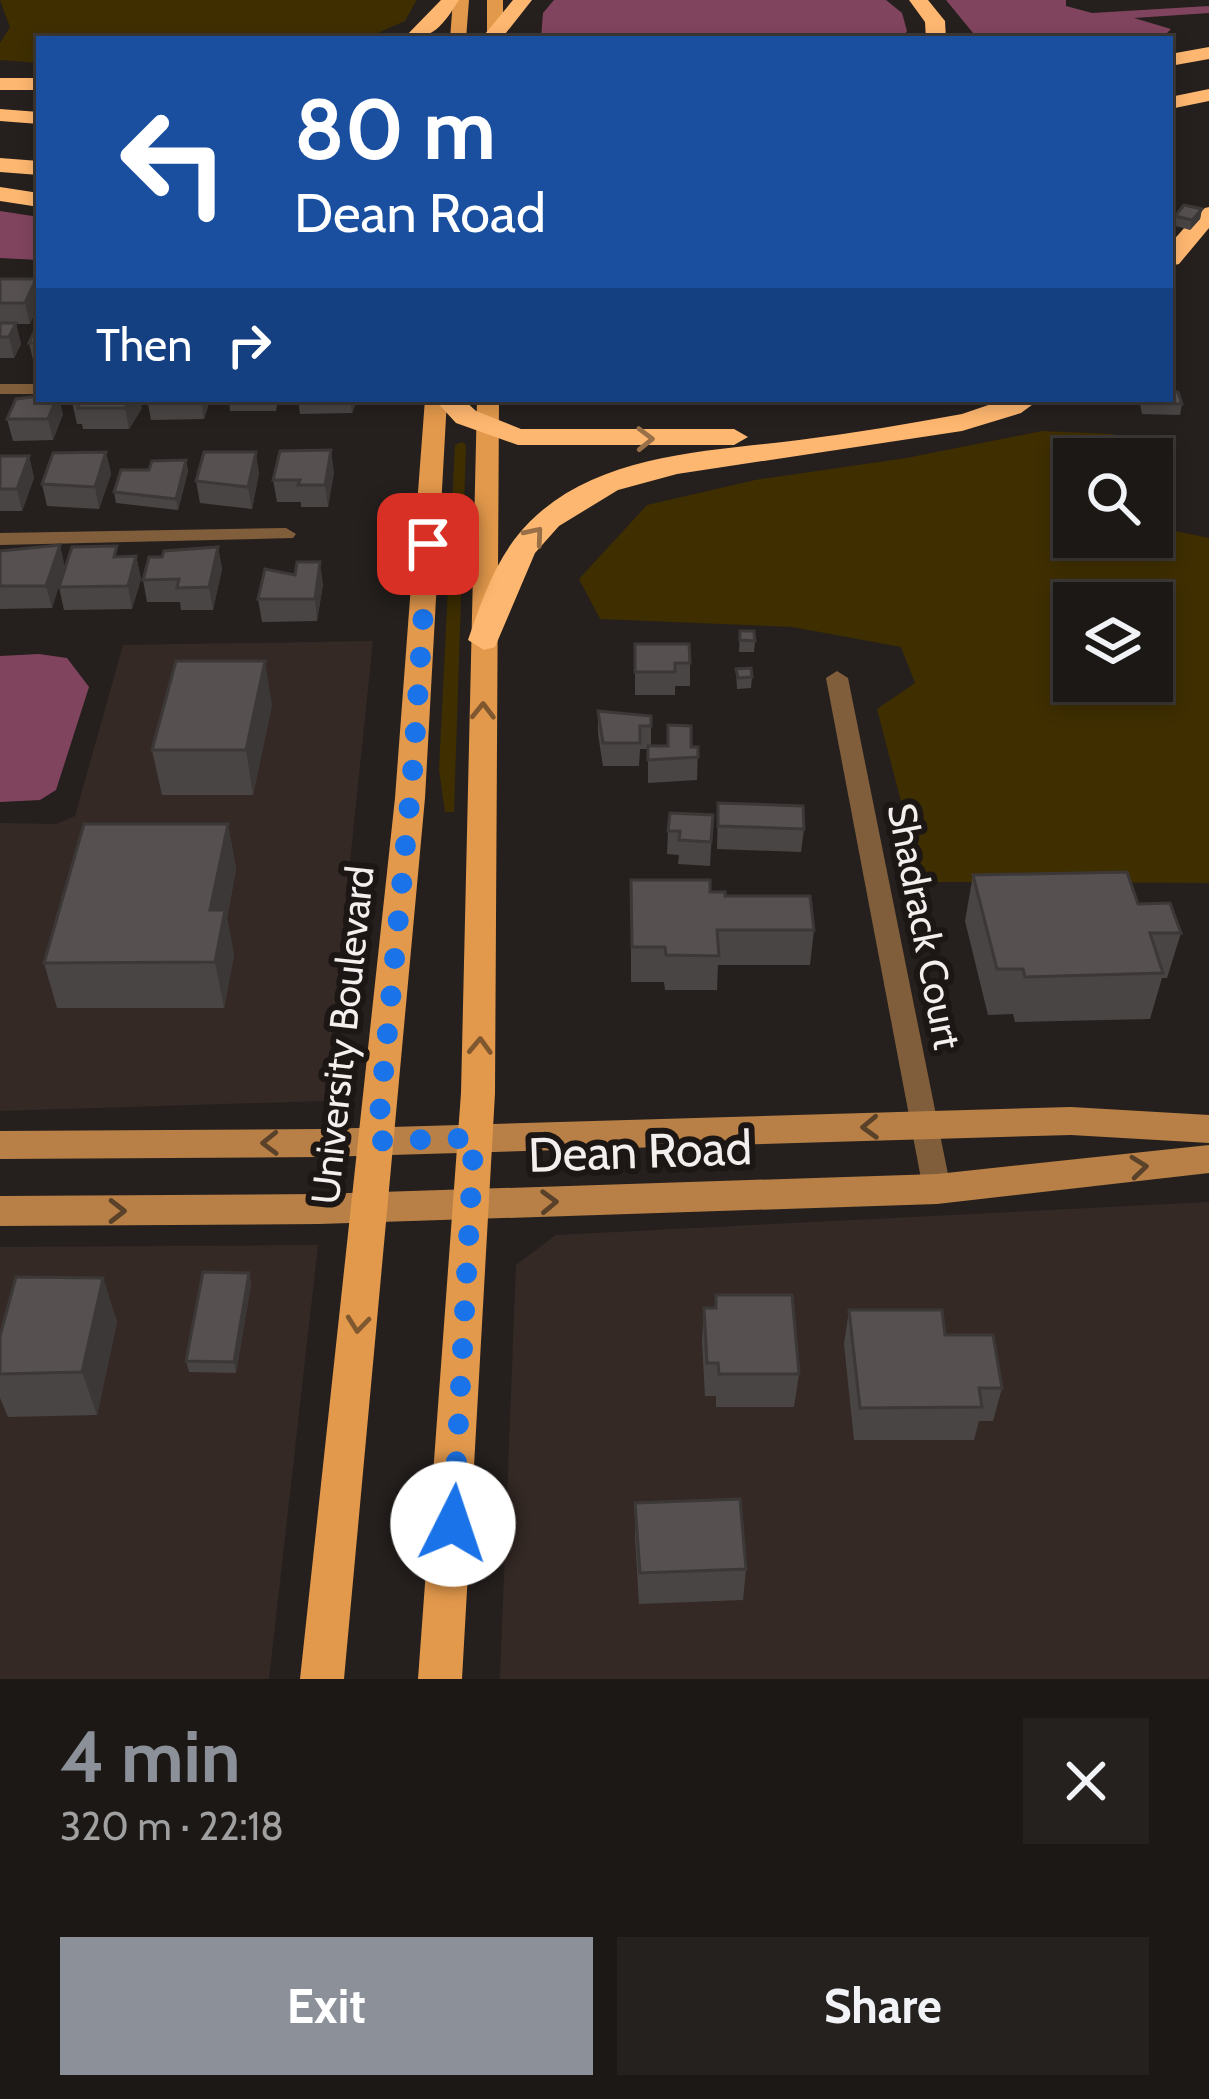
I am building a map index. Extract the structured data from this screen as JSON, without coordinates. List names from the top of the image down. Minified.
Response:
{"streets":{"main road":["University Boulevard","Dean Road"],"street":["Shadrack Court"]},"crossings":[["Shadrack Court","Dean Road"],["University Boulevard","Dean Road"]],"page":{"turn":["80 m","Dean Road"],"then":"Then","heading":["4 min","320 m · 22:18"],"buttons":["Exit","Share"]}}
